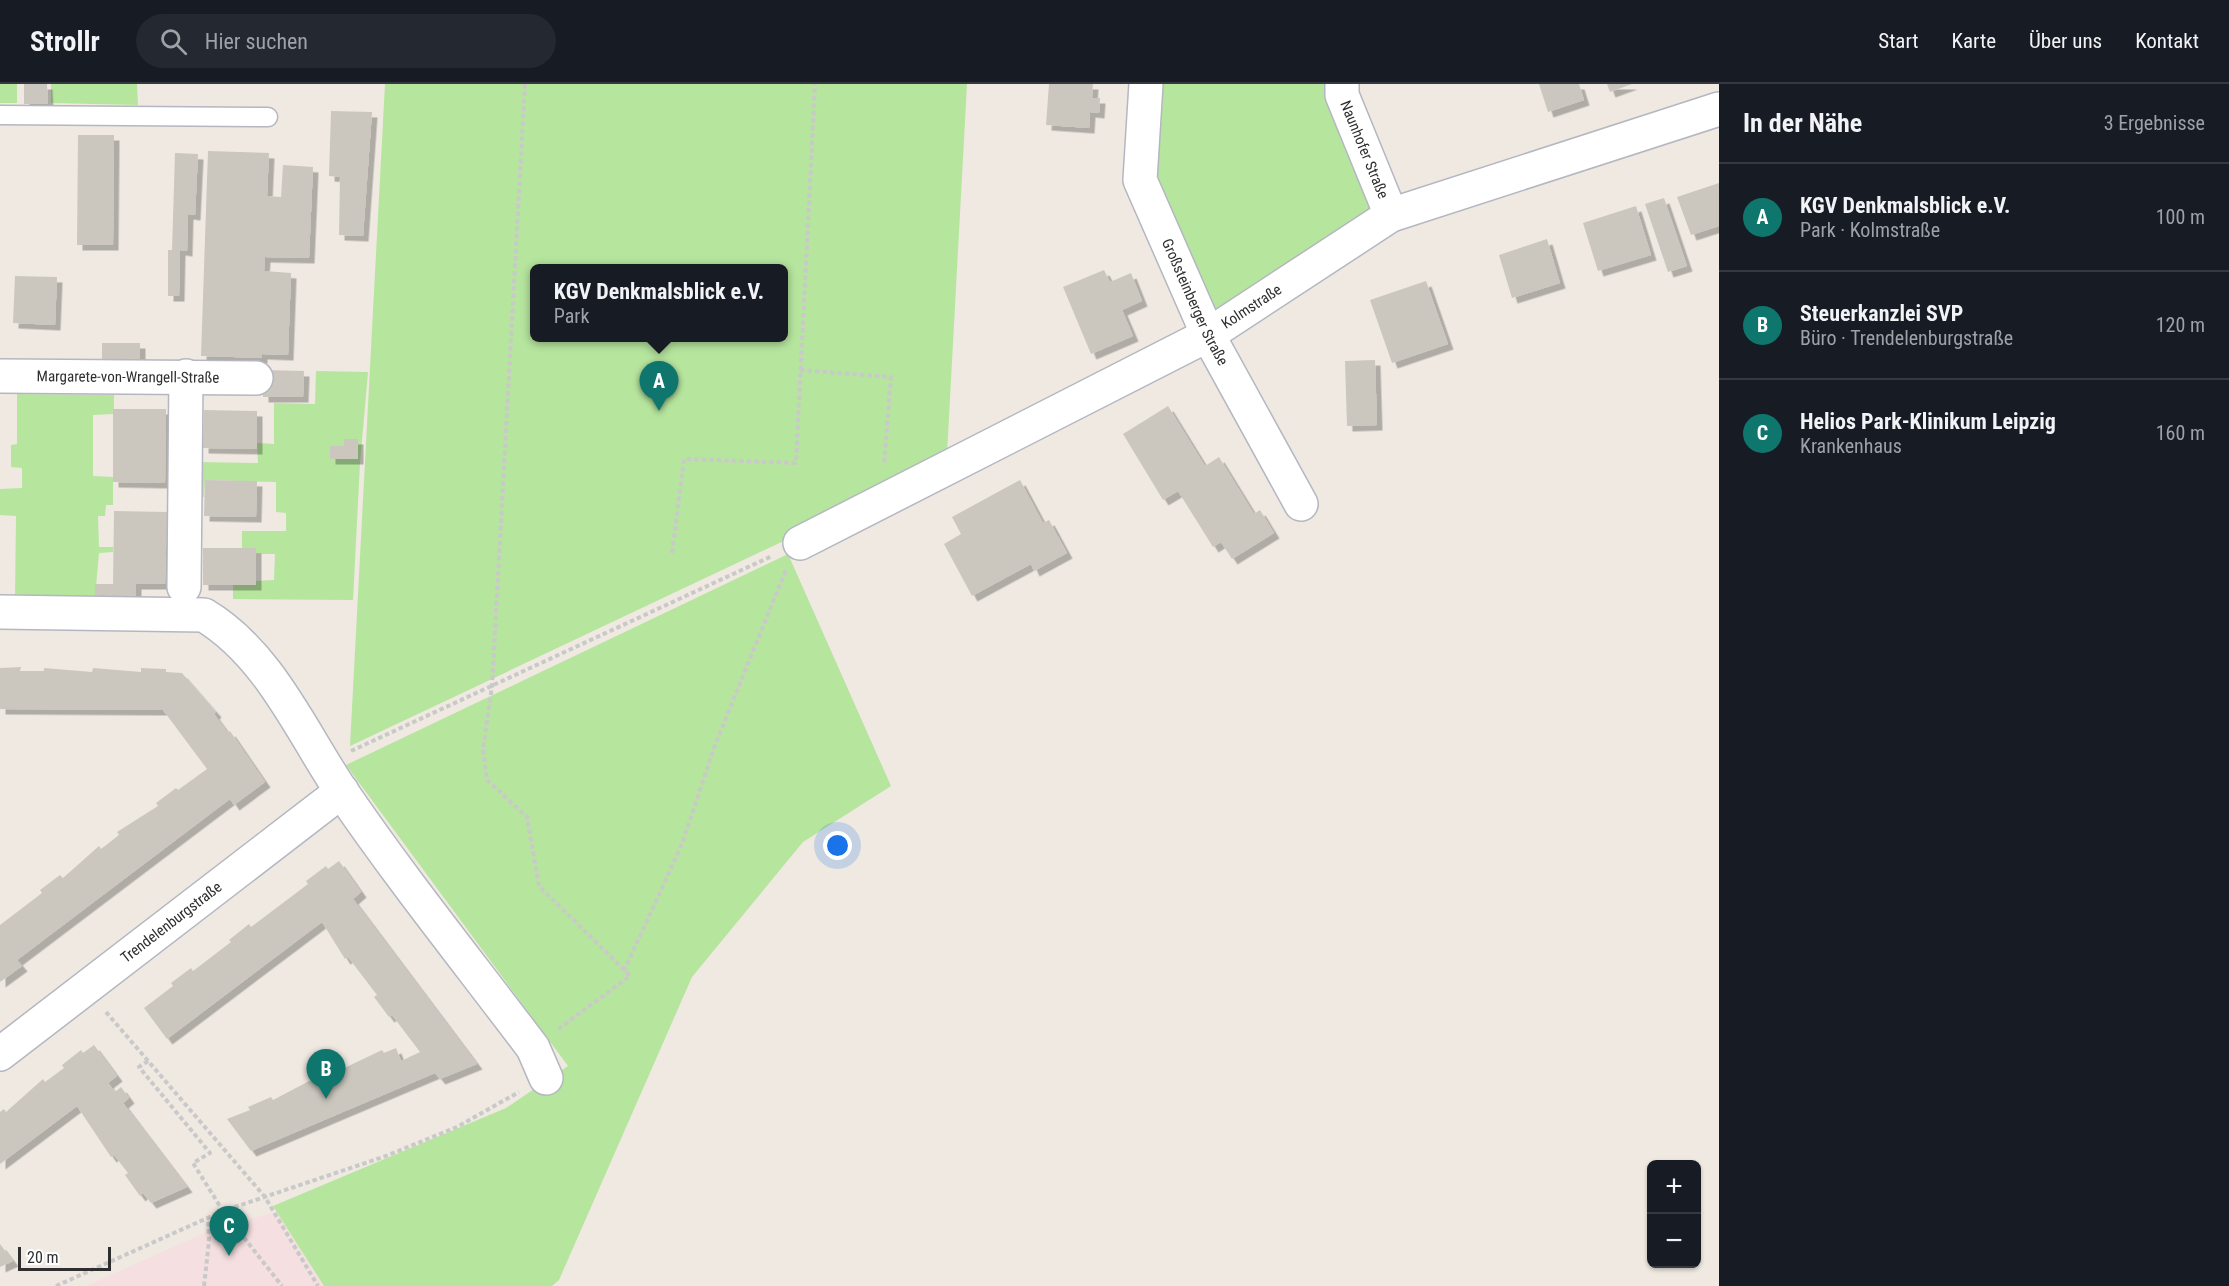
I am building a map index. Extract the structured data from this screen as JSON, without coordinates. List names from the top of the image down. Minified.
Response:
{"streets":{"street":["Naunhofer Straße","Großsteinberger Straße","Kolmstraße","Margarete-von-Wrangell-Straße","Trendelenburgstraße"]},"crossings":[["Naunhofer Straße","Kolmstraße"],["Großsteinberger Straße","Kolmstraße"]],"scale_bar":"20 m","page":{"header":"Strollr","search":"Hier suchen","nav":["Start","Karte","Über uns","Kontakt"],"heading":["In der Nähe","3 Ergebnisse"],"list":[{"mark":"A","name":"KGV Denkmalsblick e.V.","note":"Park · Kolmstraße","value":"100 m"},{"mark":"B","name":"Steuerkanzlei SVP","note":"Büro · Trendelenburgstraße","value":"120 m"},{"mark":"C","name":"Helios Park-Klinikum Leipzig","note":"Krankenhaus","value":"160 m"}],"popup":["KGV Denkmalsblick e.V.","Park"],"pins":["A","B","C"],"map_buttons":["+","−"],"scale":"20 m"}}
